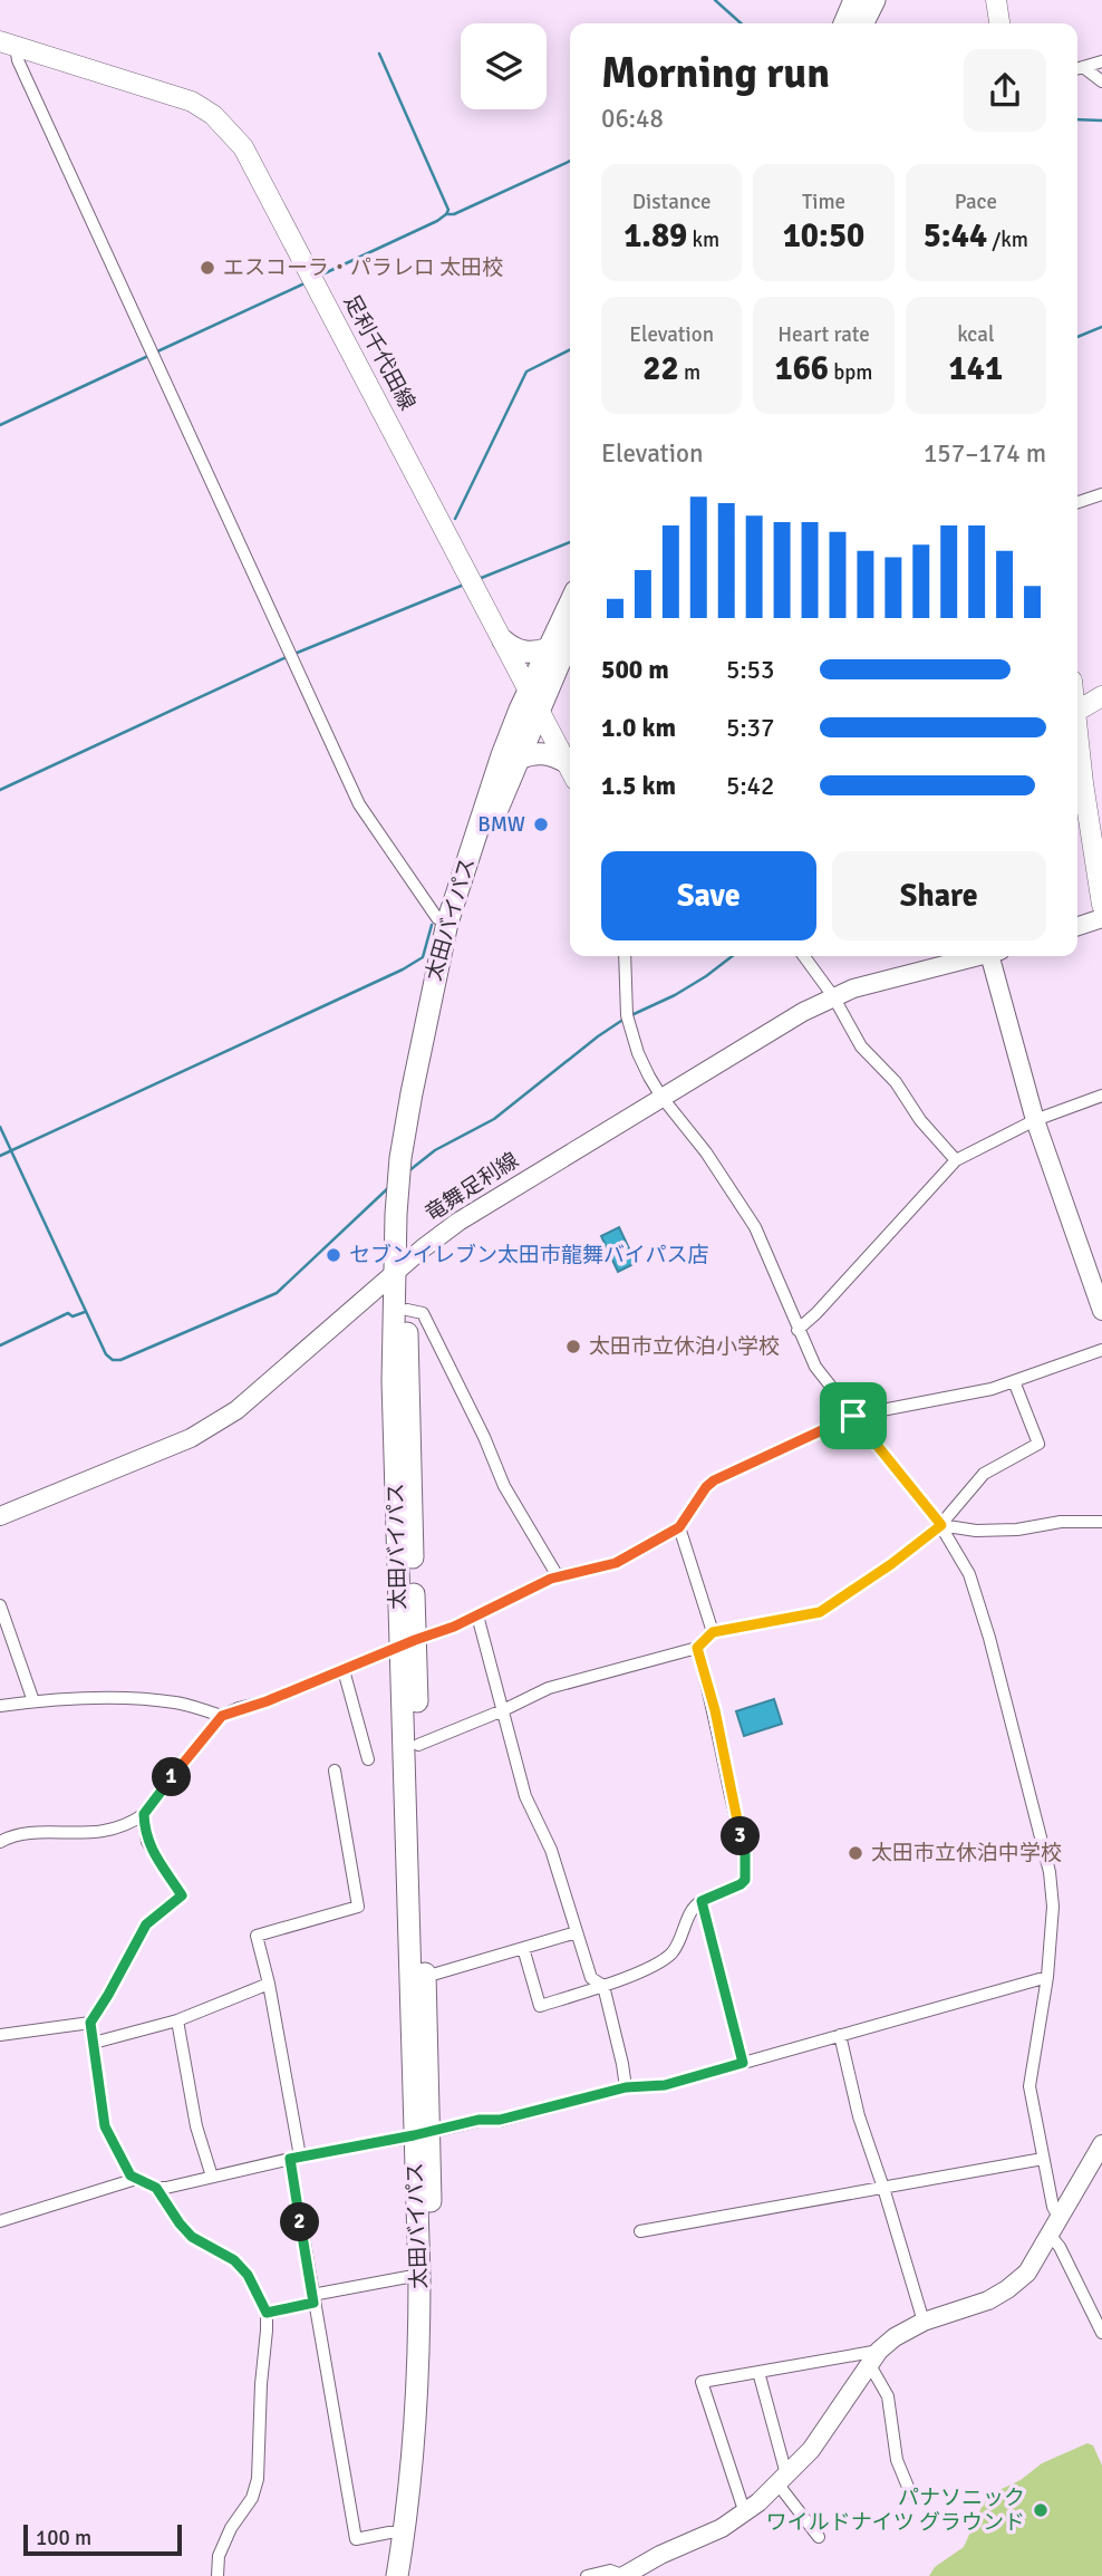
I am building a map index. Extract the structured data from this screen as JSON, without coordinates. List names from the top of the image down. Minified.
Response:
{"streets":{"highway":["太田バイパス"],"main road":["足利千代田線","竜舞足利線"]},"crossings":[["足利千代田線","太田バイパス"],["太田バイパス","竜舞足利線"]],"places":["エスコーラ・パラレロ 太田校","BMW","セブンイレブン太田市龍舞バイパス店","太田市立休泊小学校","太田市立休泊中学校","パナソニック ワイルドナイツ グラウンド"],"scale_bar":"100 m","page":{"heading":["Morning run","06:48"],"stats":[["Distance","1.89 km"],["Time","10:50"],["Pace","5:44 /km"],["Elevation","22 m"],["Heart rate","166 bpm"],["kcal","141"]],"chart":["Elevation","157–174 m"],"list":[{"name":"500 m","note":"5:53"},{"name":"1.0 km","note":"5:37"},{"name":"1.5 km","note":"5:42"}],"buttons":["Save","Share"],"pins":["1","3","2"],"scale":"100 m"}}
